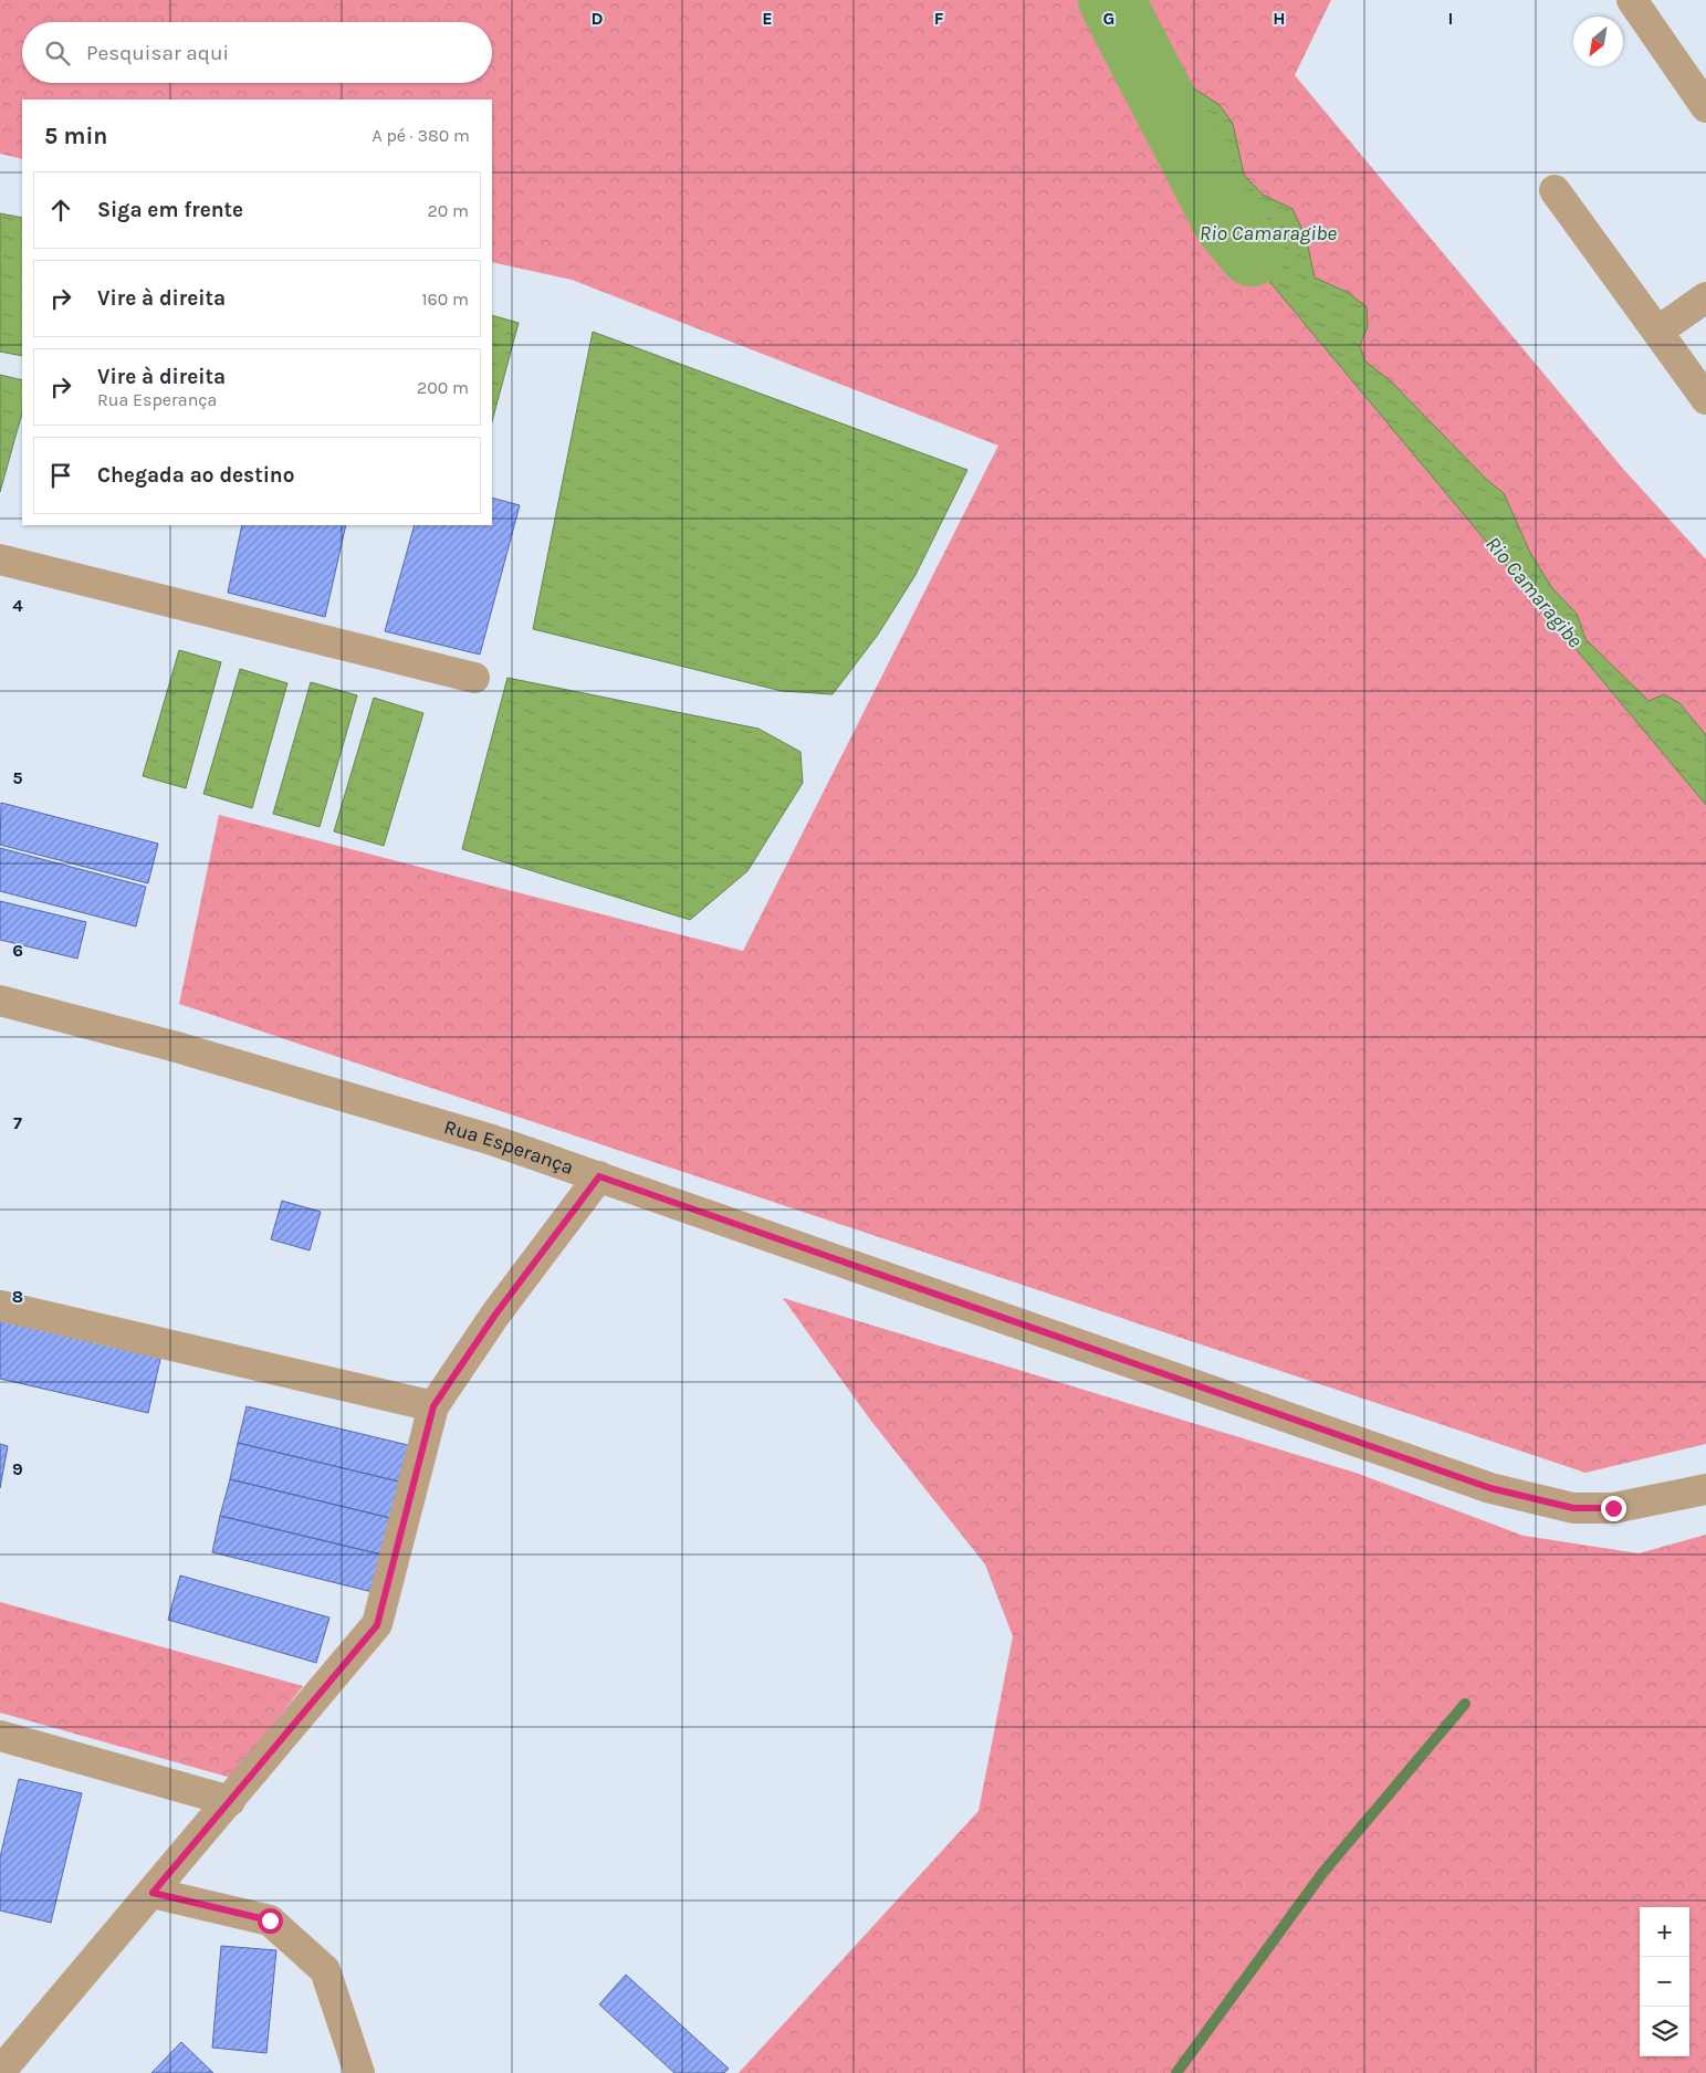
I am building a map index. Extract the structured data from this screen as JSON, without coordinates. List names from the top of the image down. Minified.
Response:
{"streets":{"street":["Rua Esperança"]},"water":["Rio Camaragibe"],"north":"bottom left","page":{"search":"Pesquisar aqui","heading":["5 min","A pé · 380 m"],"list":[["Siga em frente","20 m"],["Vire à direita","160 m"],["Vire à direita","Rua Esperança","200 m"],"Chegada ao destino"],"map_buttons":["+","−"]},"grid":{"columns":["D","E","F","G","H","I"],"rows":["4","5","6","7","8","9"]}}
